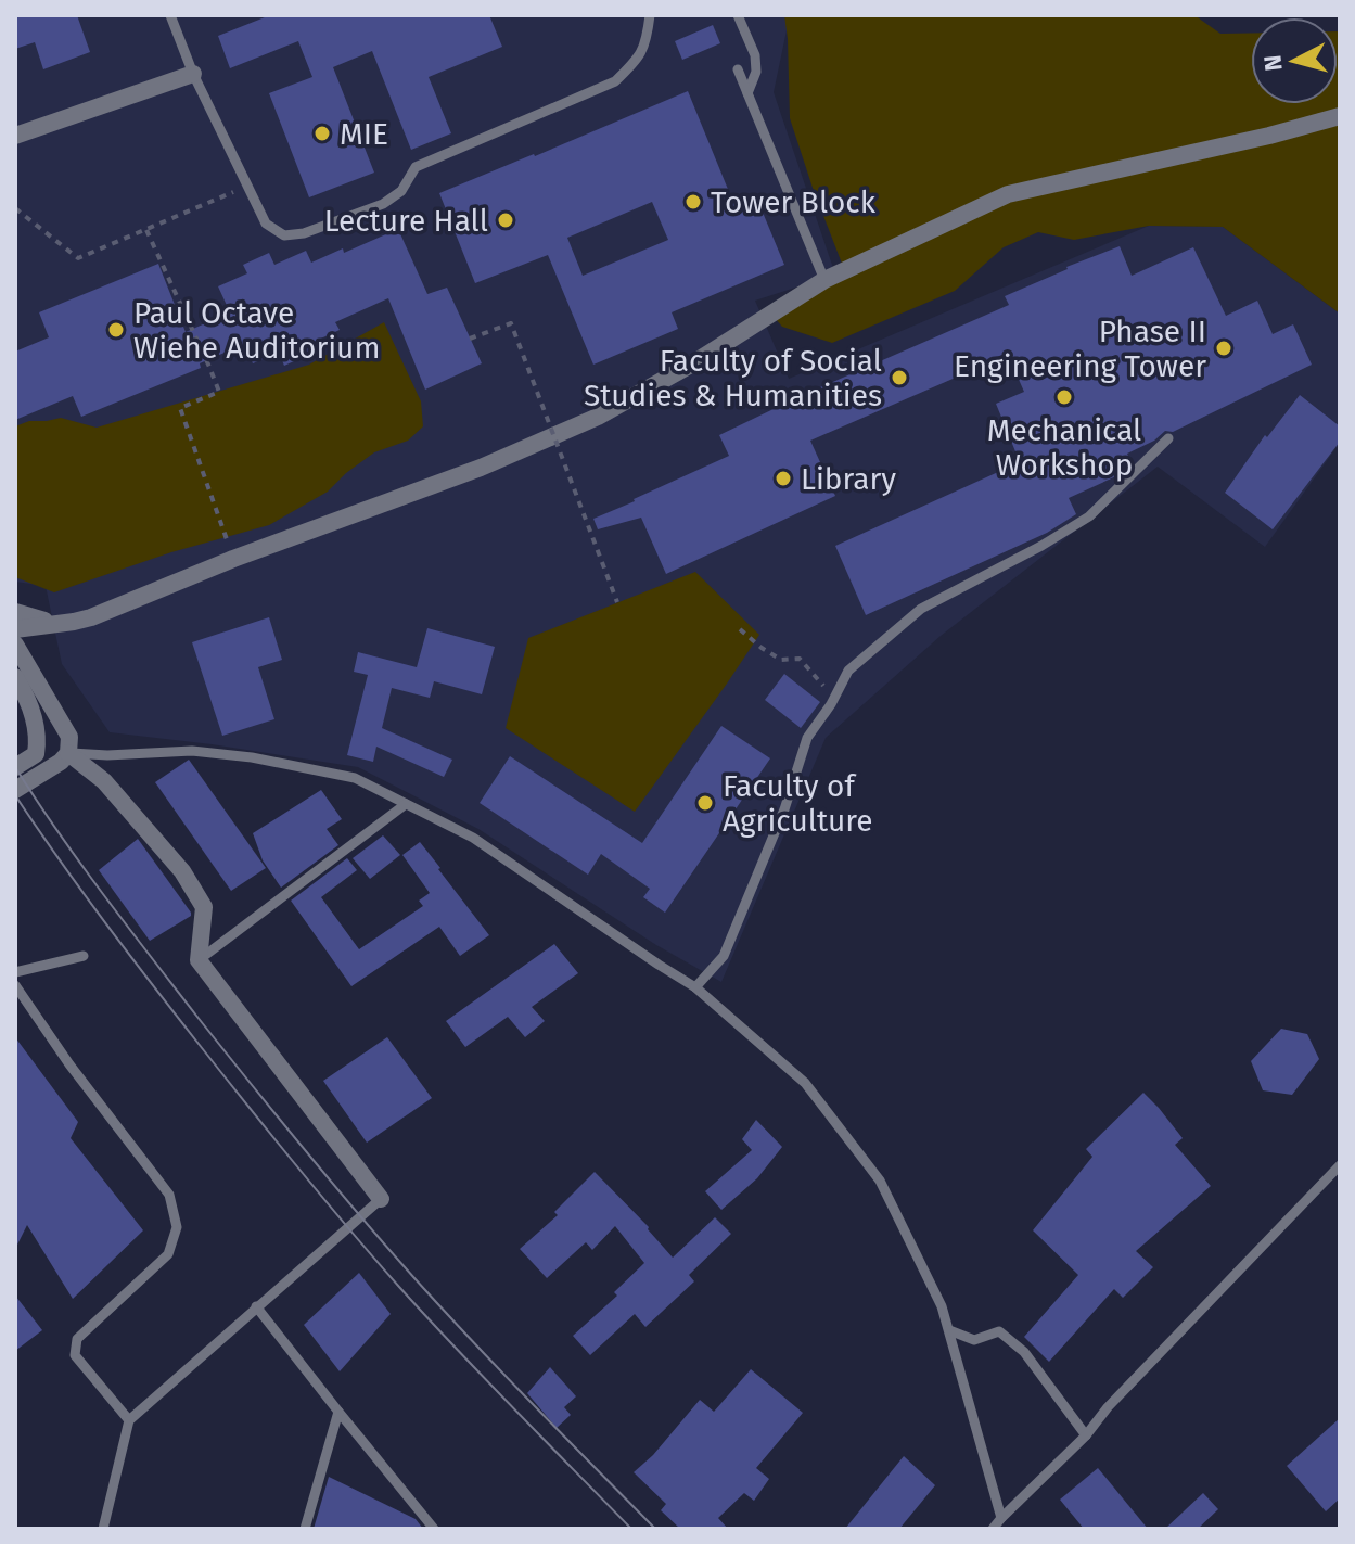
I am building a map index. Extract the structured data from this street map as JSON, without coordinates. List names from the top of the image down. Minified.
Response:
{"places":["MIE","Tower Block","Lecture Hall","Paul Octave Wiehe Auditorium","Phase II Engineering Tower","Faculty of Social Studies & Humanities","Mechanical Workshop","Library","Faculty of Agriculture"],"north":"left"}
